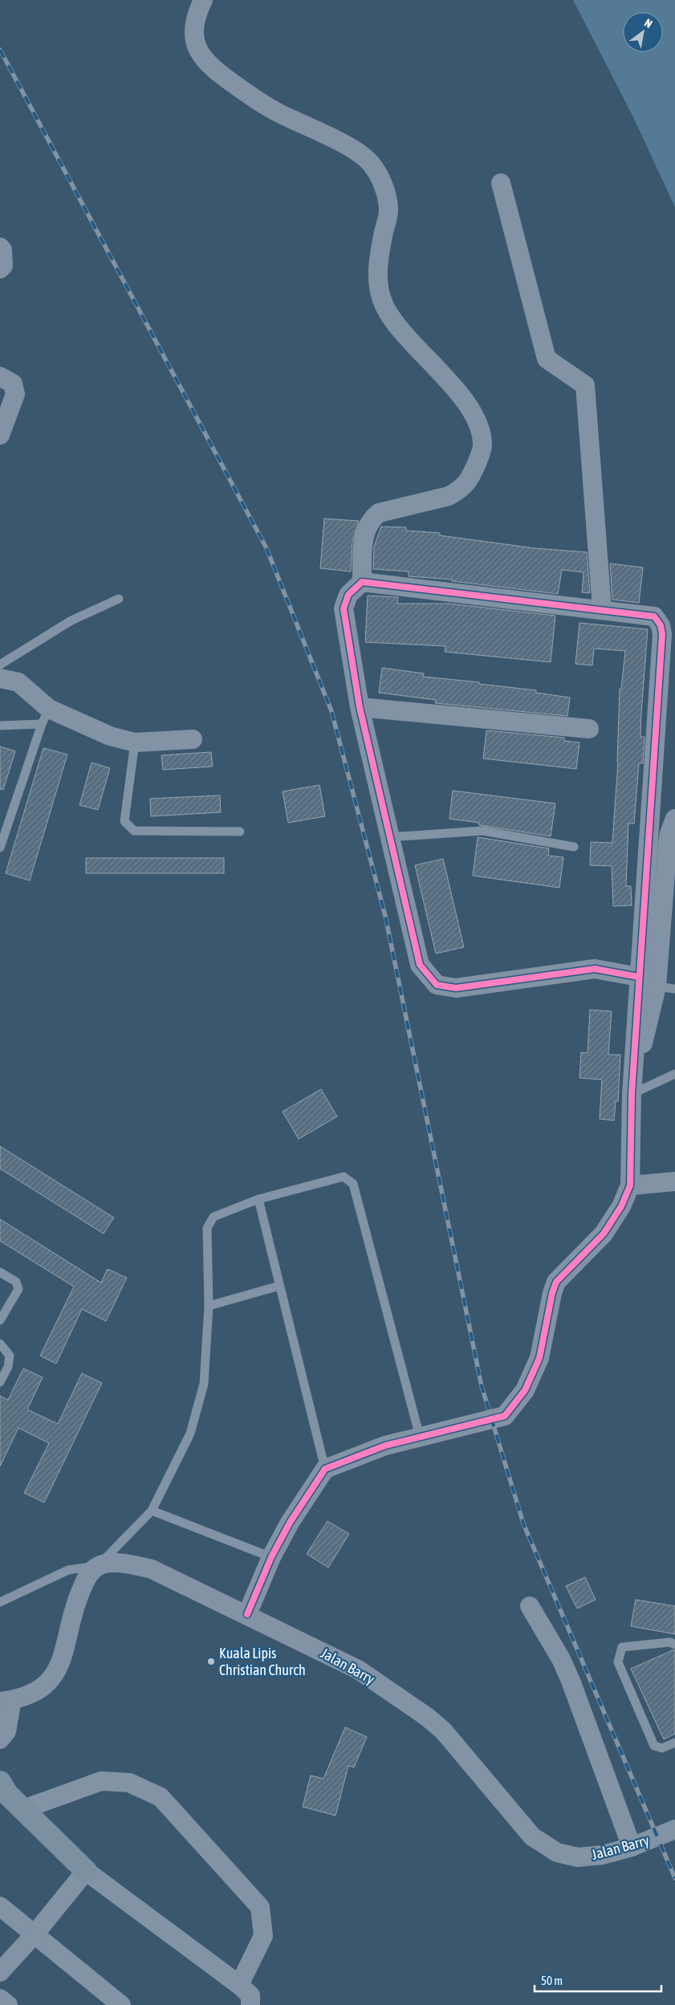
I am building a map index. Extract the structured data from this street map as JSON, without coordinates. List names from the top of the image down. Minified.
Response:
{"streets":{"street":["Jalan Barry"]},"places":["Kuala Lipis Christian Church"],"scale_bar":"50 m","north":"top right"}
